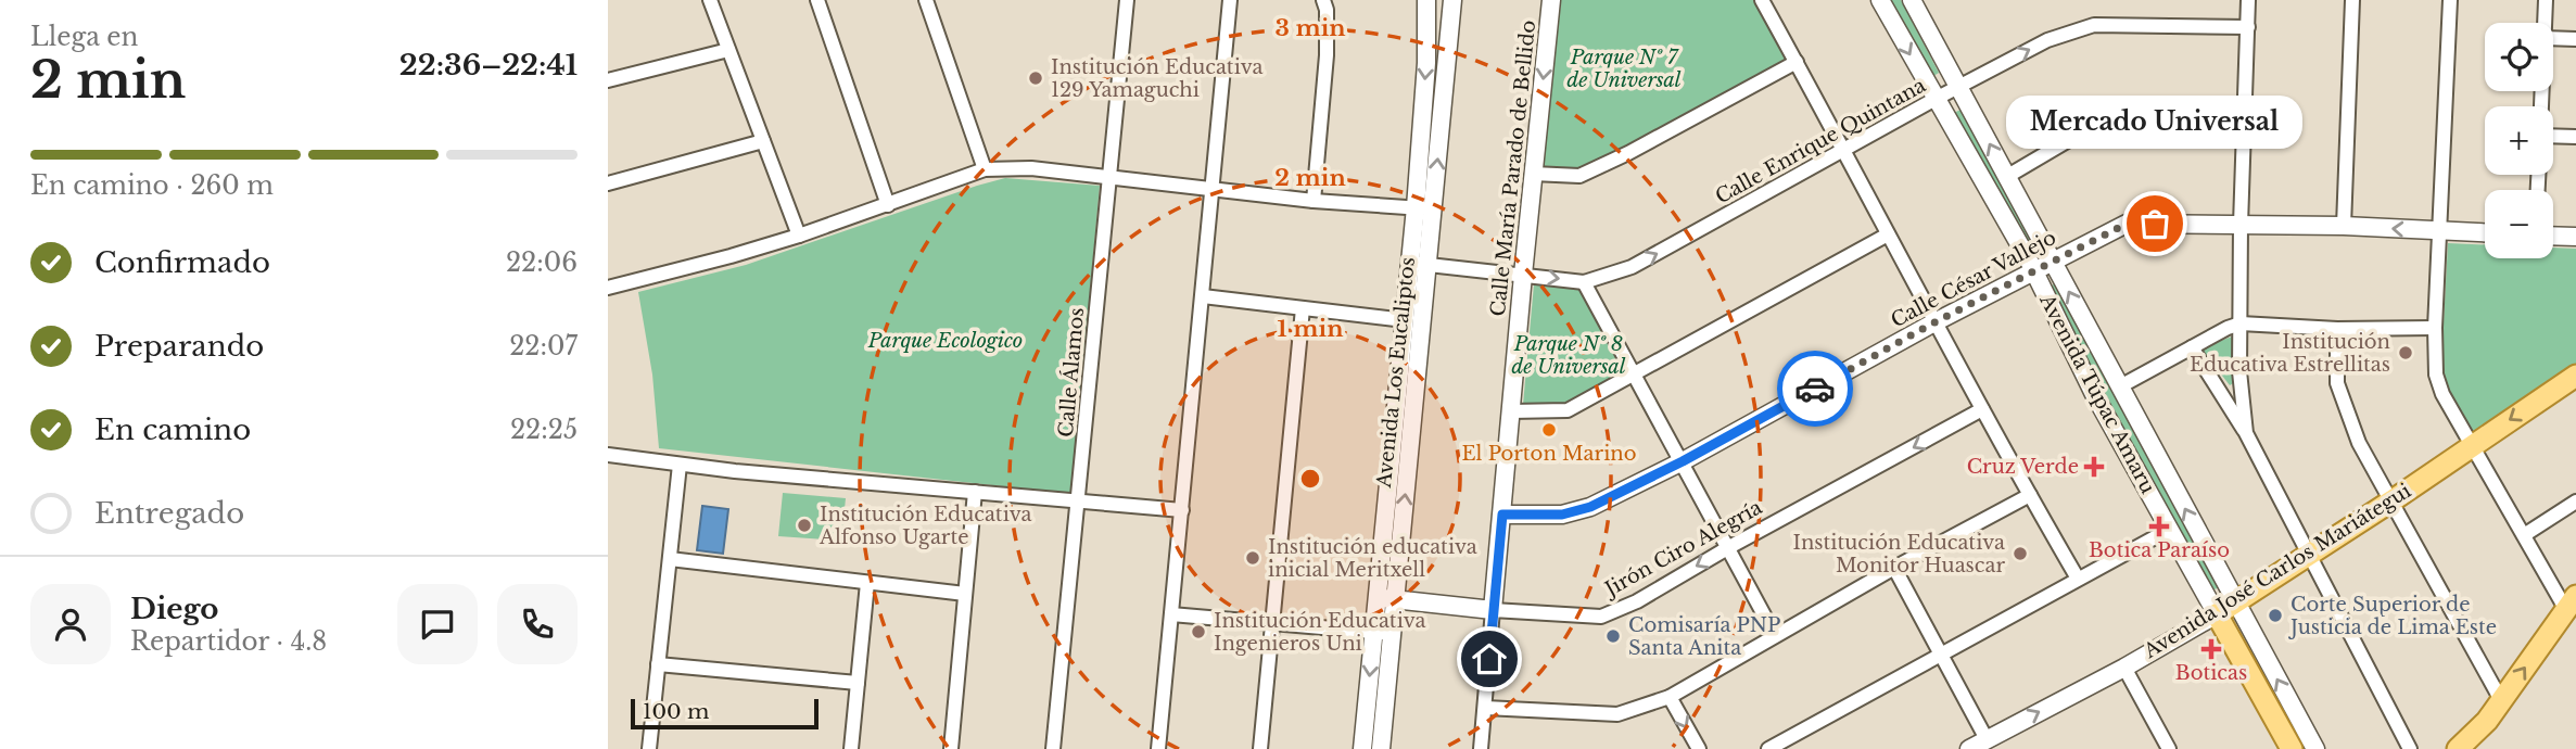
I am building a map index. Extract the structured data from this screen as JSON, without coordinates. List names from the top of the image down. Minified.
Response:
{"streets":{"main road":["Avenida Túpac Amaru","Avenida José Carlos Mariátegui"],"street":["Calle Enrique Quintana","Calle María Parado de Bellido","Calle César Vallejo","Calle Álamos","Avenida Los Eucaliptos","Jirón Ciro Alegría"]},"crossings":[["Calle Enrique Quintana","Calle María Parado de Bellido"],["Calle Enrique Quintana","Avenida Los Eucaliptos"],["Calle Enrique Quintana","Avenida Túpac Amaru"],["Calle María Parado de Bellido","Calle César Vallejo"],["Calle María Parado de Bellido","Jirón Ciro Alegría"],["Calle César Vallejo","Avenida Túpac Amaru"],["Avenida Los Eucaliptos","Jirón Ciro Alegría"],["Avenida Túpac Amaru","Avenida José Carlos Mariátegui"]],"parks":["Parque Nº 7 de Universal","Parque Ecologico","Parque Nº 8 de Universal"],"places":{"other":["Institución Educativa 129 Yamaguchi","Mercado Universal","Institución Educativa Estrellitas","El Porton Marino","Institución Educativa Alfonso Ugarte","Institución Educativa Monitor Huascar","Institución educativa inicial Meritxell","Corte Superior de Justicia de Lima Este","Institución Educativa Ingenieros Uni","Comisaría PNP Santa Anita"],"health":["Cruz Verde","Botica Paraíso","Boticas"]},"scale_bar":"100 m","page":{"heading":["2 min","Llega en","22:36–22:41"],"panel":["Diego","Repartidor · 4.8"],"map_buttons":["+","−"],"bubble":"Mercado Universal","bar":"En camino · 260 m","list":[["Confirmado","22:06"],["Preparando","22:07"],["En camino","22:25"],"Entregado"],"scale":"100 m"},"rings":["3 min","2 min","1 min"]}
